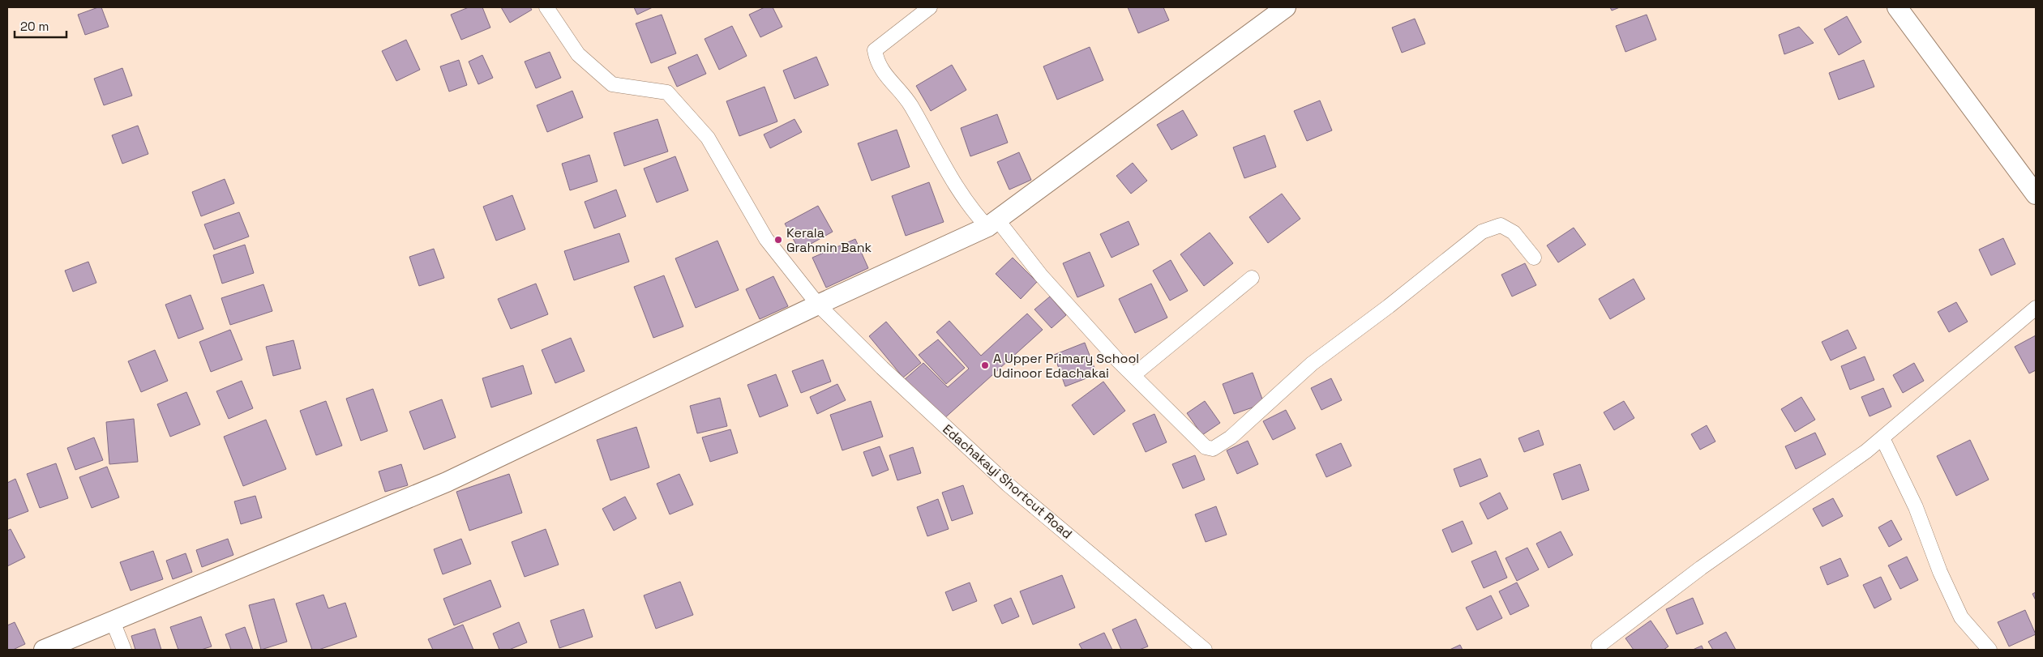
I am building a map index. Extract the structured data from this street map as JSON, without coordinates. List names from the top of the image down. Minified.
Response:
{"streets":{"street":["Edachakayi Shortcut Road"]},"places":["Kerala Grahmin Bank","A Upper Primary School Udinoor Edachakai"],"scale_bar":"20 m"}
